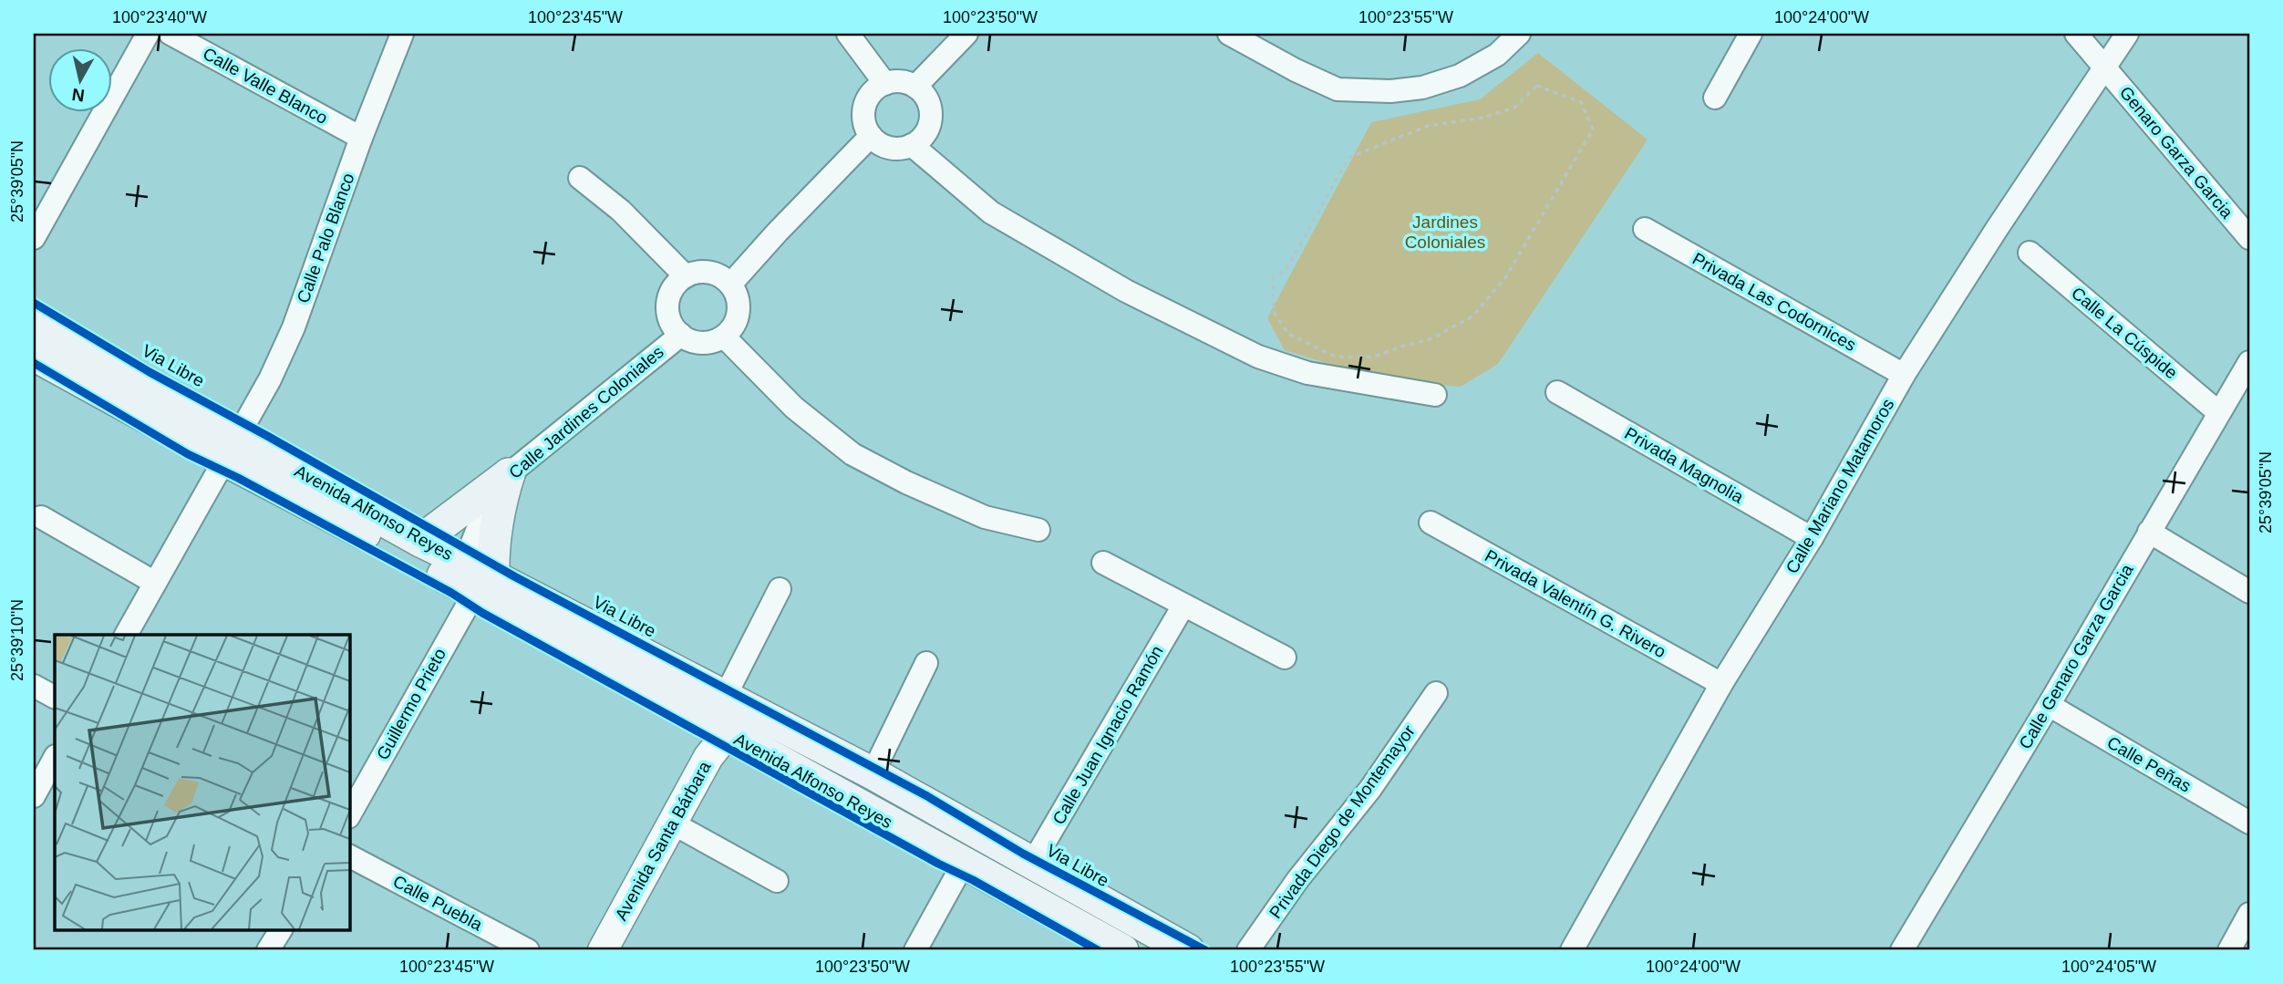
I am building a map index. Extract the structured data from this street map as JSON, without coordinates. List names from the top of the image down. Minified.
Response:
{"streets":{"main road":["Avenida Alfonso Reyes"],"street":["Calle Valle Blanco","Genaro Garza Garcia","Calle Palo Blanco","Privada Las Codornices","Calle La Cúspide","Calle Jardines Coloniales","Privada Magnolia","Calle Mariano Matamoros","Privada Valentín G. Rivero","Calle Genaro Garza Garcia","Guillermo Prieto","Calle Juan Ignacio Ramón","Calle Peñas","Privada Diego de Montemayor","Avenida Santa Bárbara","Calle Puebla"],"cycle path":["Via Libre"]},"crossings":[["Calle Valle Blanco","Calle Palo Blanco"],["Genaro Garza Garcia","Calle Mariano Matamoros"],["Calle Palo Blanco","Avenida Alfonso Reyes"],["Privada Las Codornices","Calle Mariano Matamoros"],["Calle La Cúspide","Calle Genaro Garza Garcia"],["Privada Magnolia","Calle Mariano Matamoros"],["Calle Mariano Matamoros","Privada Valentín G. Rivero"],["Avenida Alfonso Reyes","Guillermo Prieto"],["Avenida Alfonso Reyes","Calle Juan Ignacio Ramón"],["Avenida Alfonso Reyes","Avenida Santa Bárbara"],["Calle Genaro Garza Garcia","Calle Peñas"]],"parks":["Jardines Coloniales"],"north":"bottom","coordinates":["100°23'40\"W","100°23'45\"W","100°23'50\"W","100°23'55\"W","100°24'00\"W","25°39'05\"N","25°39'10\"N","100°24'05\"W"]}
